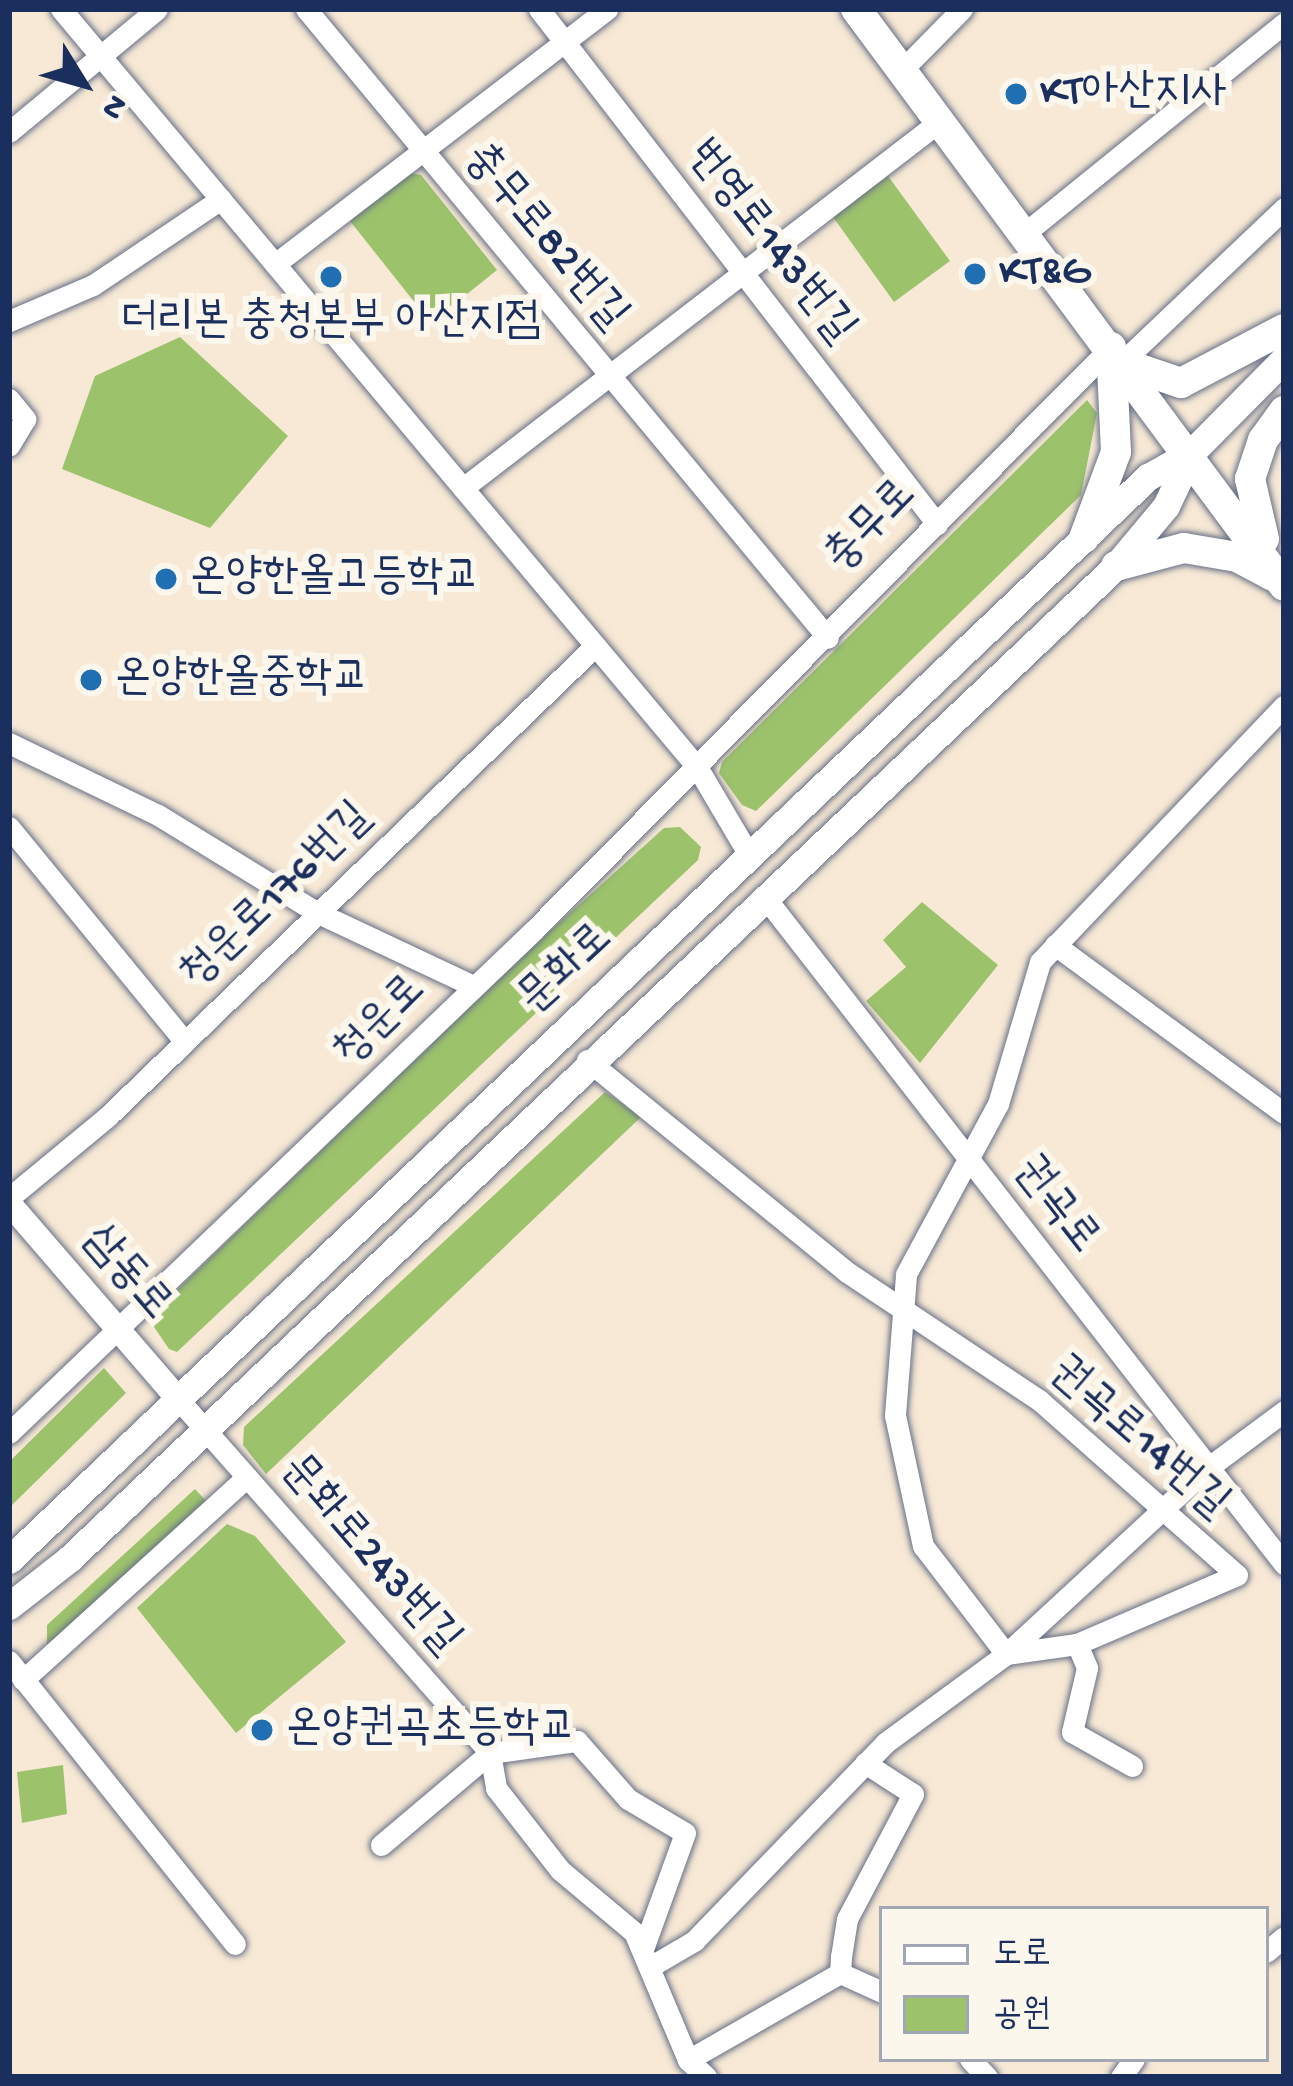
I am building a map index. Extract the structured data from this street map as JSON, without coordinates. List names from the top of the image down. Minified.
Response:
{"streets":{"main road":["문화로"],"street":["충무로82번길","번영로143번길","충무로","청운로176번길","청운로","권곡로","삼동로","권곡로14번길","문화로243번길"]},"crossings":[["충무로82번길","번영로143번길"],["충무로82번길","충무로"],["번영로143번길","충무로"],["충무로","청운로"],["청운로176번길","삼동로"],["문화로","권곡로"],["문화로","삼동로"],["문화로","권곡로14번길"],["문화로","문화로243번길"],["청운로","삼동로"],["삼동로","문화로243번길"],["권곡로14번길","문화로243번길"]],"places":["KT아산지사","KT&G","더리본 충청본부 아산지점","온양한올고등학교","온양한올중학교","온양권곡초등학교"],"legend":["도로","공원"],"north":"bottom right"}
